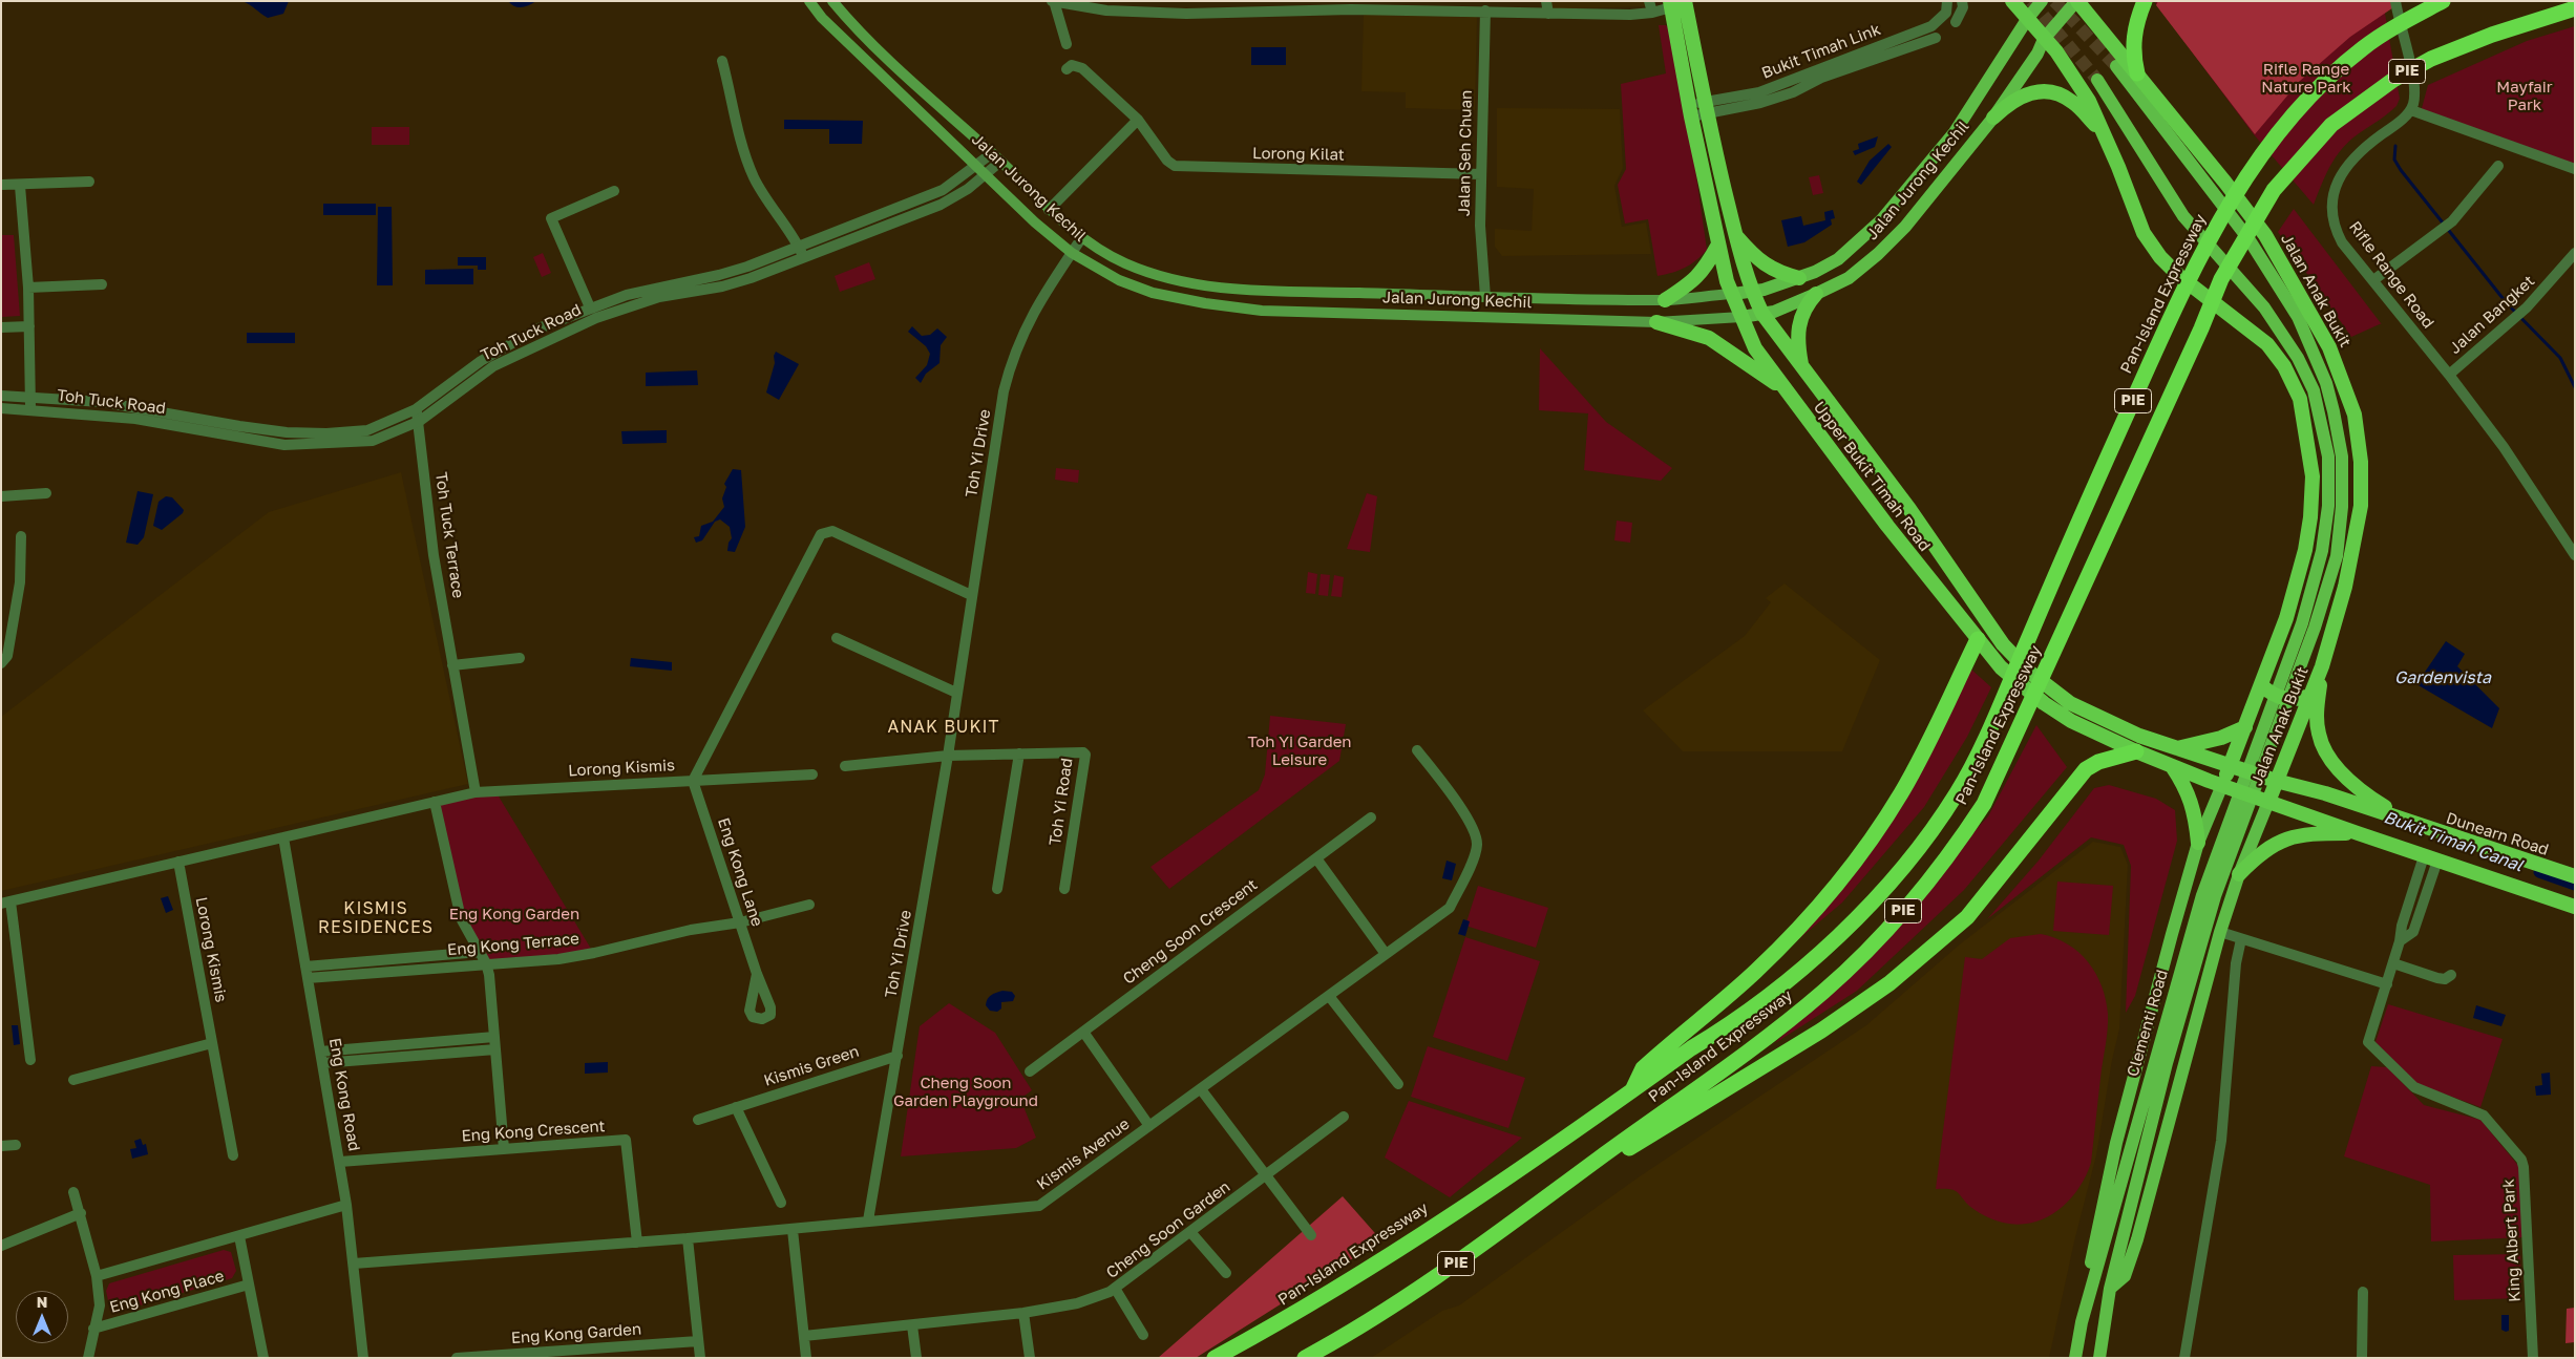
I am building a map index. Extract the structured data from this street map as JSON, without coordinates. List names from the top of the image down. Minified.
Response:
{"streets":{"highway":["PIE","Jalan Anak Bukit","Pan-Island Expressway","Upper Bukit Timah Road","Dunearn Road"],"main road":["Jalan Jurong Kechil","Clementi Road"],"street":["Bukit Timah Link","Jalan Seh Chuan","Lorong Kilat","Rifle Range Road","Jalan Bangket","Toh Tuck Road","Toh Yi Drive","Toh Tuck Terrace","Lorong Kismis","Toh Yi Road","Eng Kong Lane","Cheng Soon Crescent","Eng Kong Terrace","Kismis Green","Eng Kong Road","Eng Kong Crescent","Kismis Avenue","Cheng Soon Garden","King Albert Park","Eng Kong Place","Eng Kong Garden"]},"crossings":[["Bukit Timah Link","Upper Bukit Timah Road"],["Jalan Seh Chuan","Lorong Kilat"],["Jalan Seh Chuan","Jalan Jurong Kechil"],["Jalan Jurong Kechil","Jalan Anak Bukit"],["Jalan Jurong Kechil","Toh Tuck Road"],["Jalan Jurong Kechil","Toh Yi Drive"],["Jalan Jurong Kechil","Upper Bukit Timah Road"],["Rifle Range Road","Jalan Bangket"],["Jalan Anak Bukit","Upper Bukit Timah Road"],["Jalan Anak Bukit","Dunearn Road"],["Jalan Anak Bukit","Clementi Road"],["Toh Tuck Road","Toh Tuck Terrace"],["Toh Yi Drive","Lorong Kismis"],["Toh Yi Drive","Toh Yi Road"],["Toh Yi Drive","Kismis Green"],["Toh Yi Drive","Kismis Avenue"],["Upper Bukit Timah Road","Dunearn Road"],["Upper Bukit Timah Road","Clementi Road"],["Upper Bukit Timah Road","King Albert Park"],["Toh Tuck Terrace","Lorong Kismis"],["Lorong Kismis","Eng Kong Lane"],["Lorong Kismis","Eng Kong Road"],["Eng Kong Lane","Eng Kong Terrace"],["Eng Kong Terrace","Eng Kong Road"],["Eng Kong Road","Eng Kong Crescent"]],"districts":["ANAK BUKIT","KISMIS RESIDENCES"],"water":["Gardenvista","Bukit Timah Canal"],"parks":["Rifle Range Nature Park","Mayfair Park","Toh Yi Garden Leisure","Eng Kong Garden","Cheng Soon Garden Playground"],"north":"top"}
